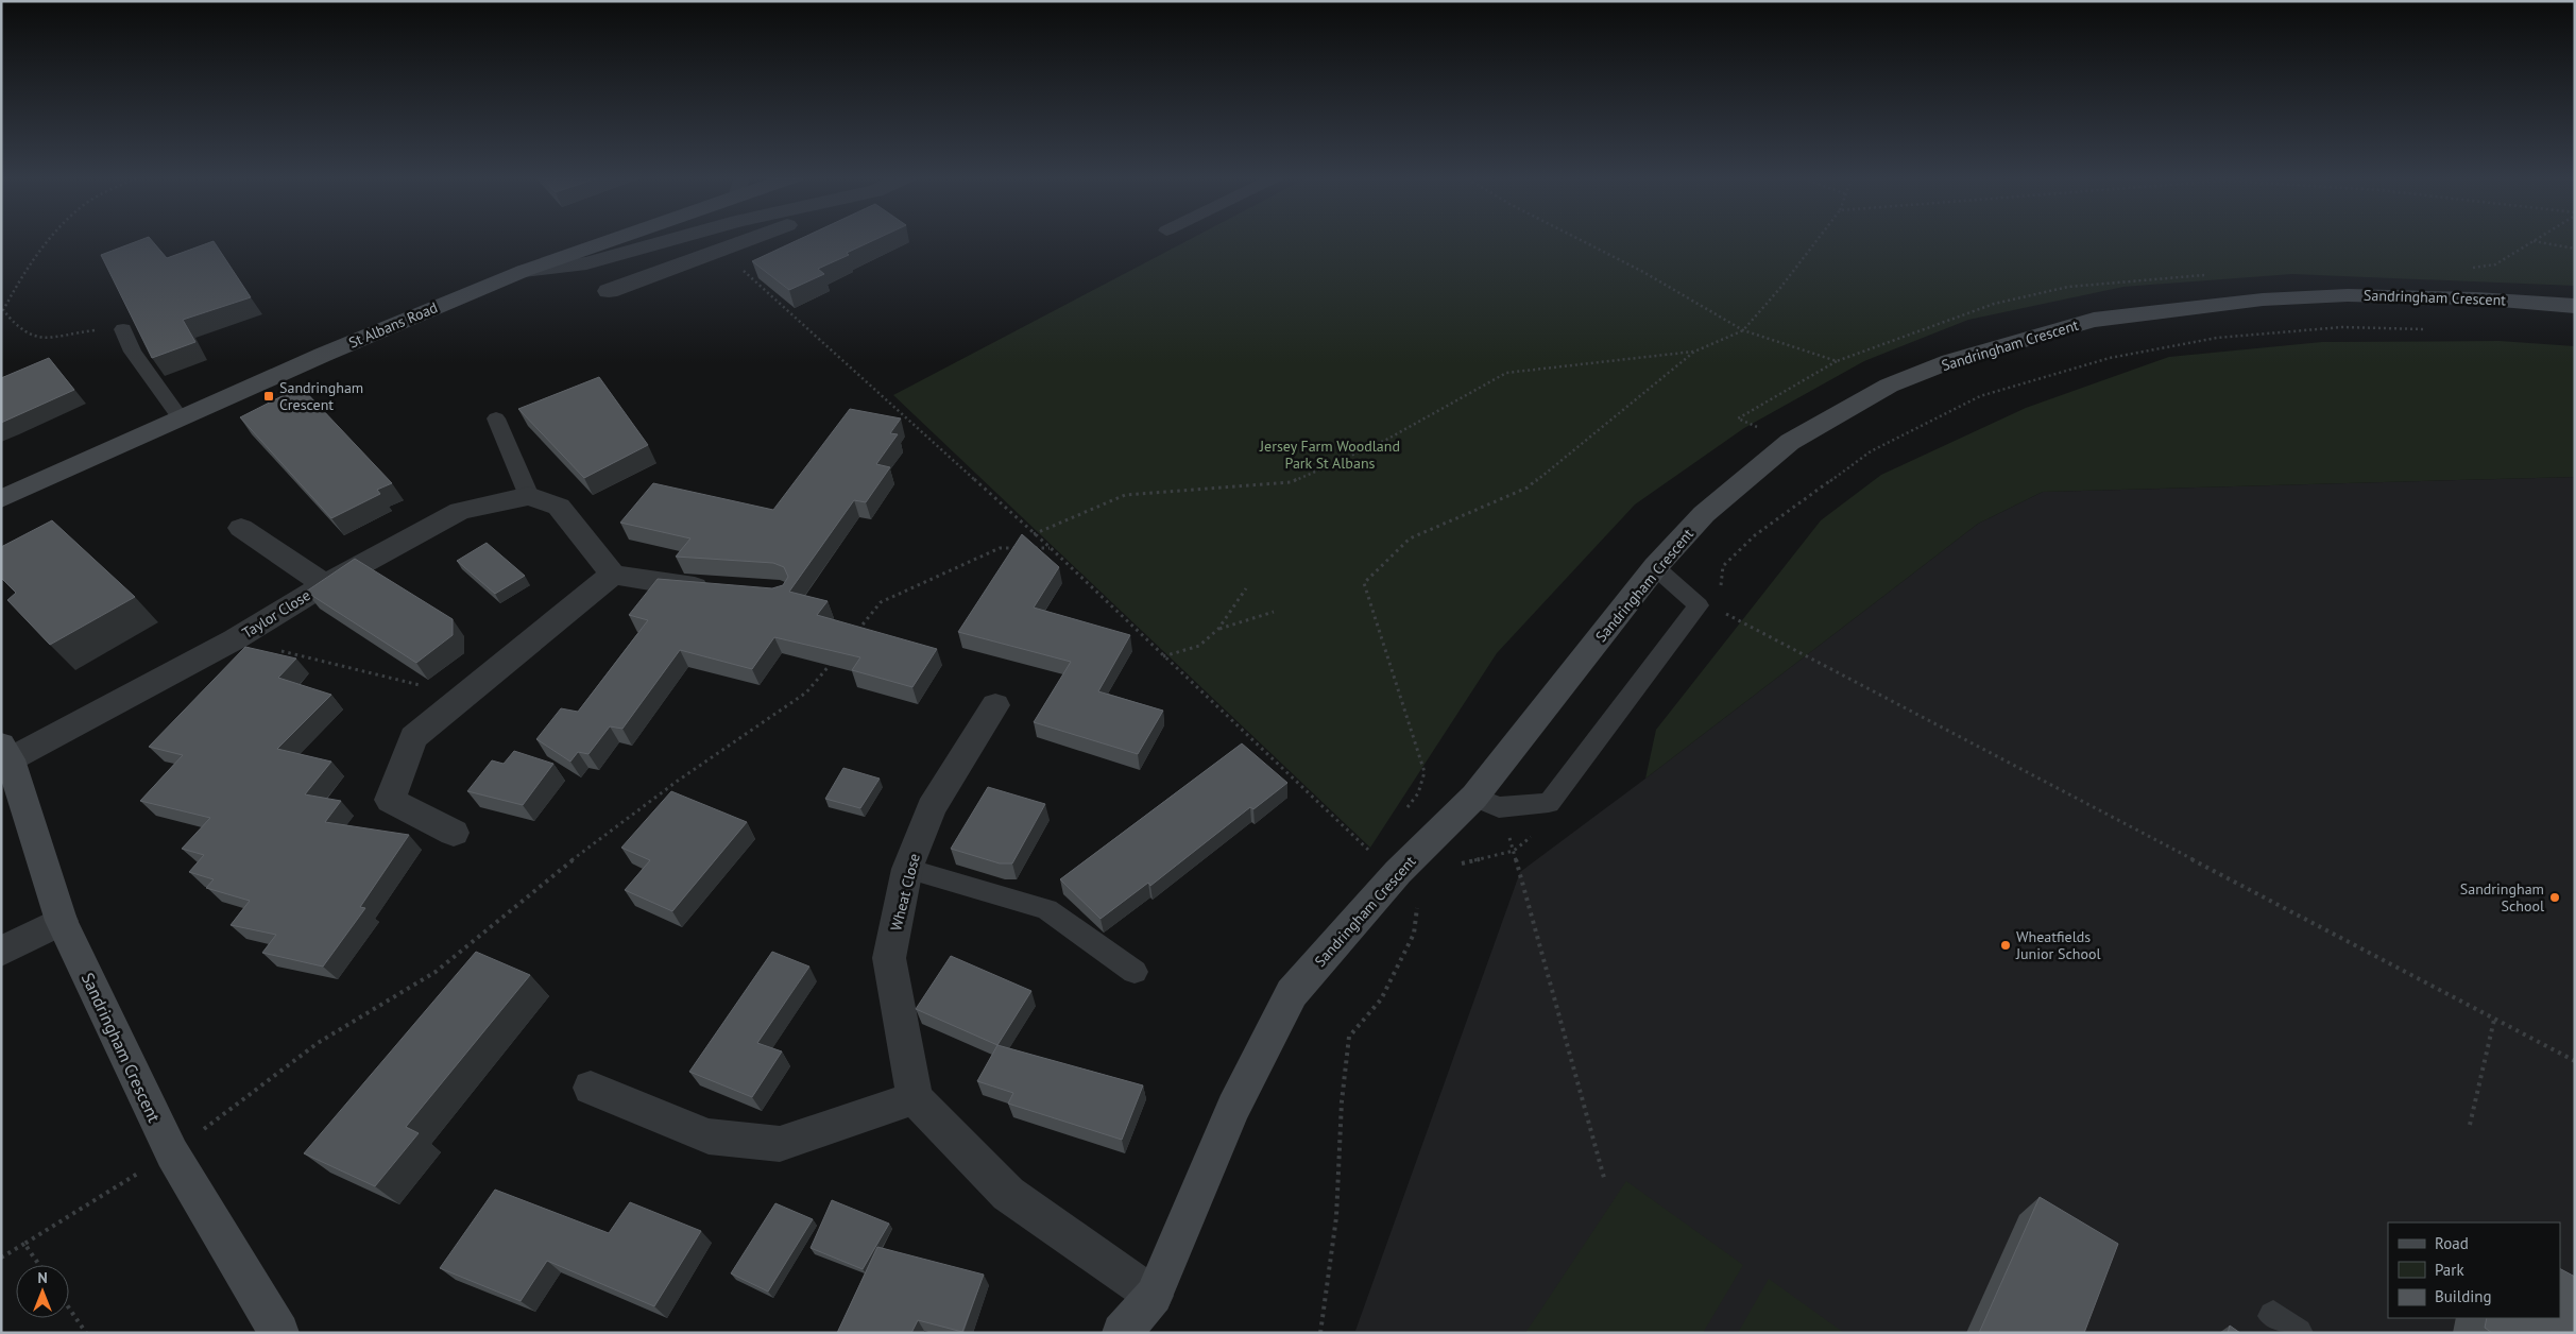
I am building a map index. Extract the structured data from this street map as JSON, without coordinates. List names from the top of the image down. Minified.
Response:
{"streets":{"street":["Sandringham Crescent","St Albans Road","Taylor Close","Wheat Close"]},"crossings":[["Sandringham Crescent","Taylor Close"]],"parks":["Jersey Farm Woodland Park St Albans"],"places":{"transit":["Sandringham Crescent"],"other":["Sandringham School","Wheatfields Junior School"]},"legend":["Road","Park","Building"],"north":"top"}
